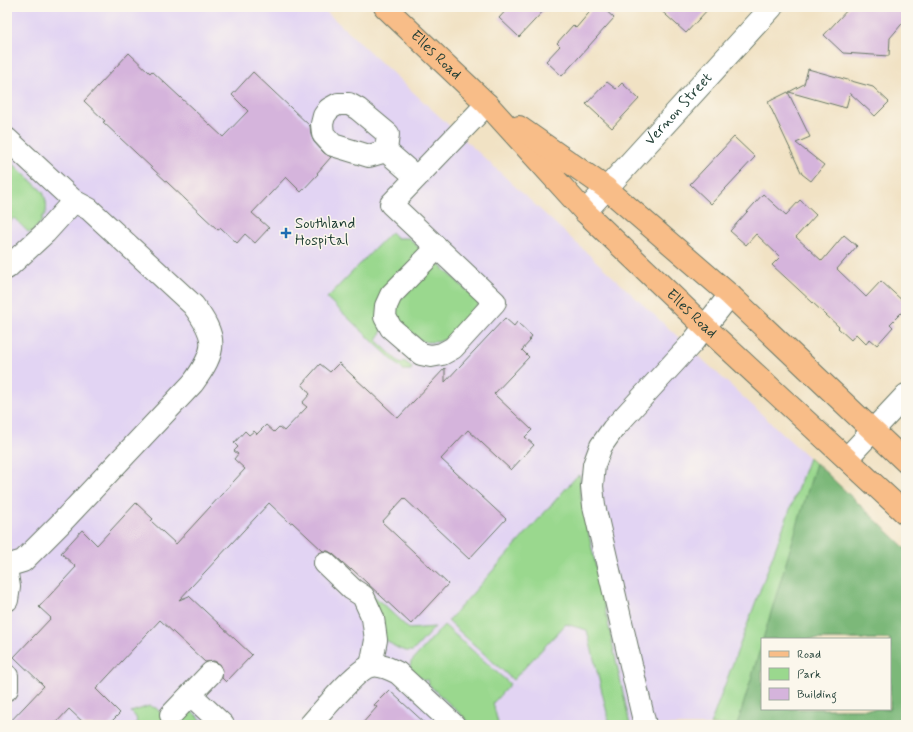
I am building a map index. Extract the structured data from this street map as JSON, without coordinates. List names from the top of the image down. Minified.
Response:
{"streets":{"main road":["Elles Road"],"street":["Vernon Street"]},"crossings":[["Elles Road","Vernon Street"]],"places":{"health":["Southland Hospital"]},"legend":["Road","Park","Building"]}
